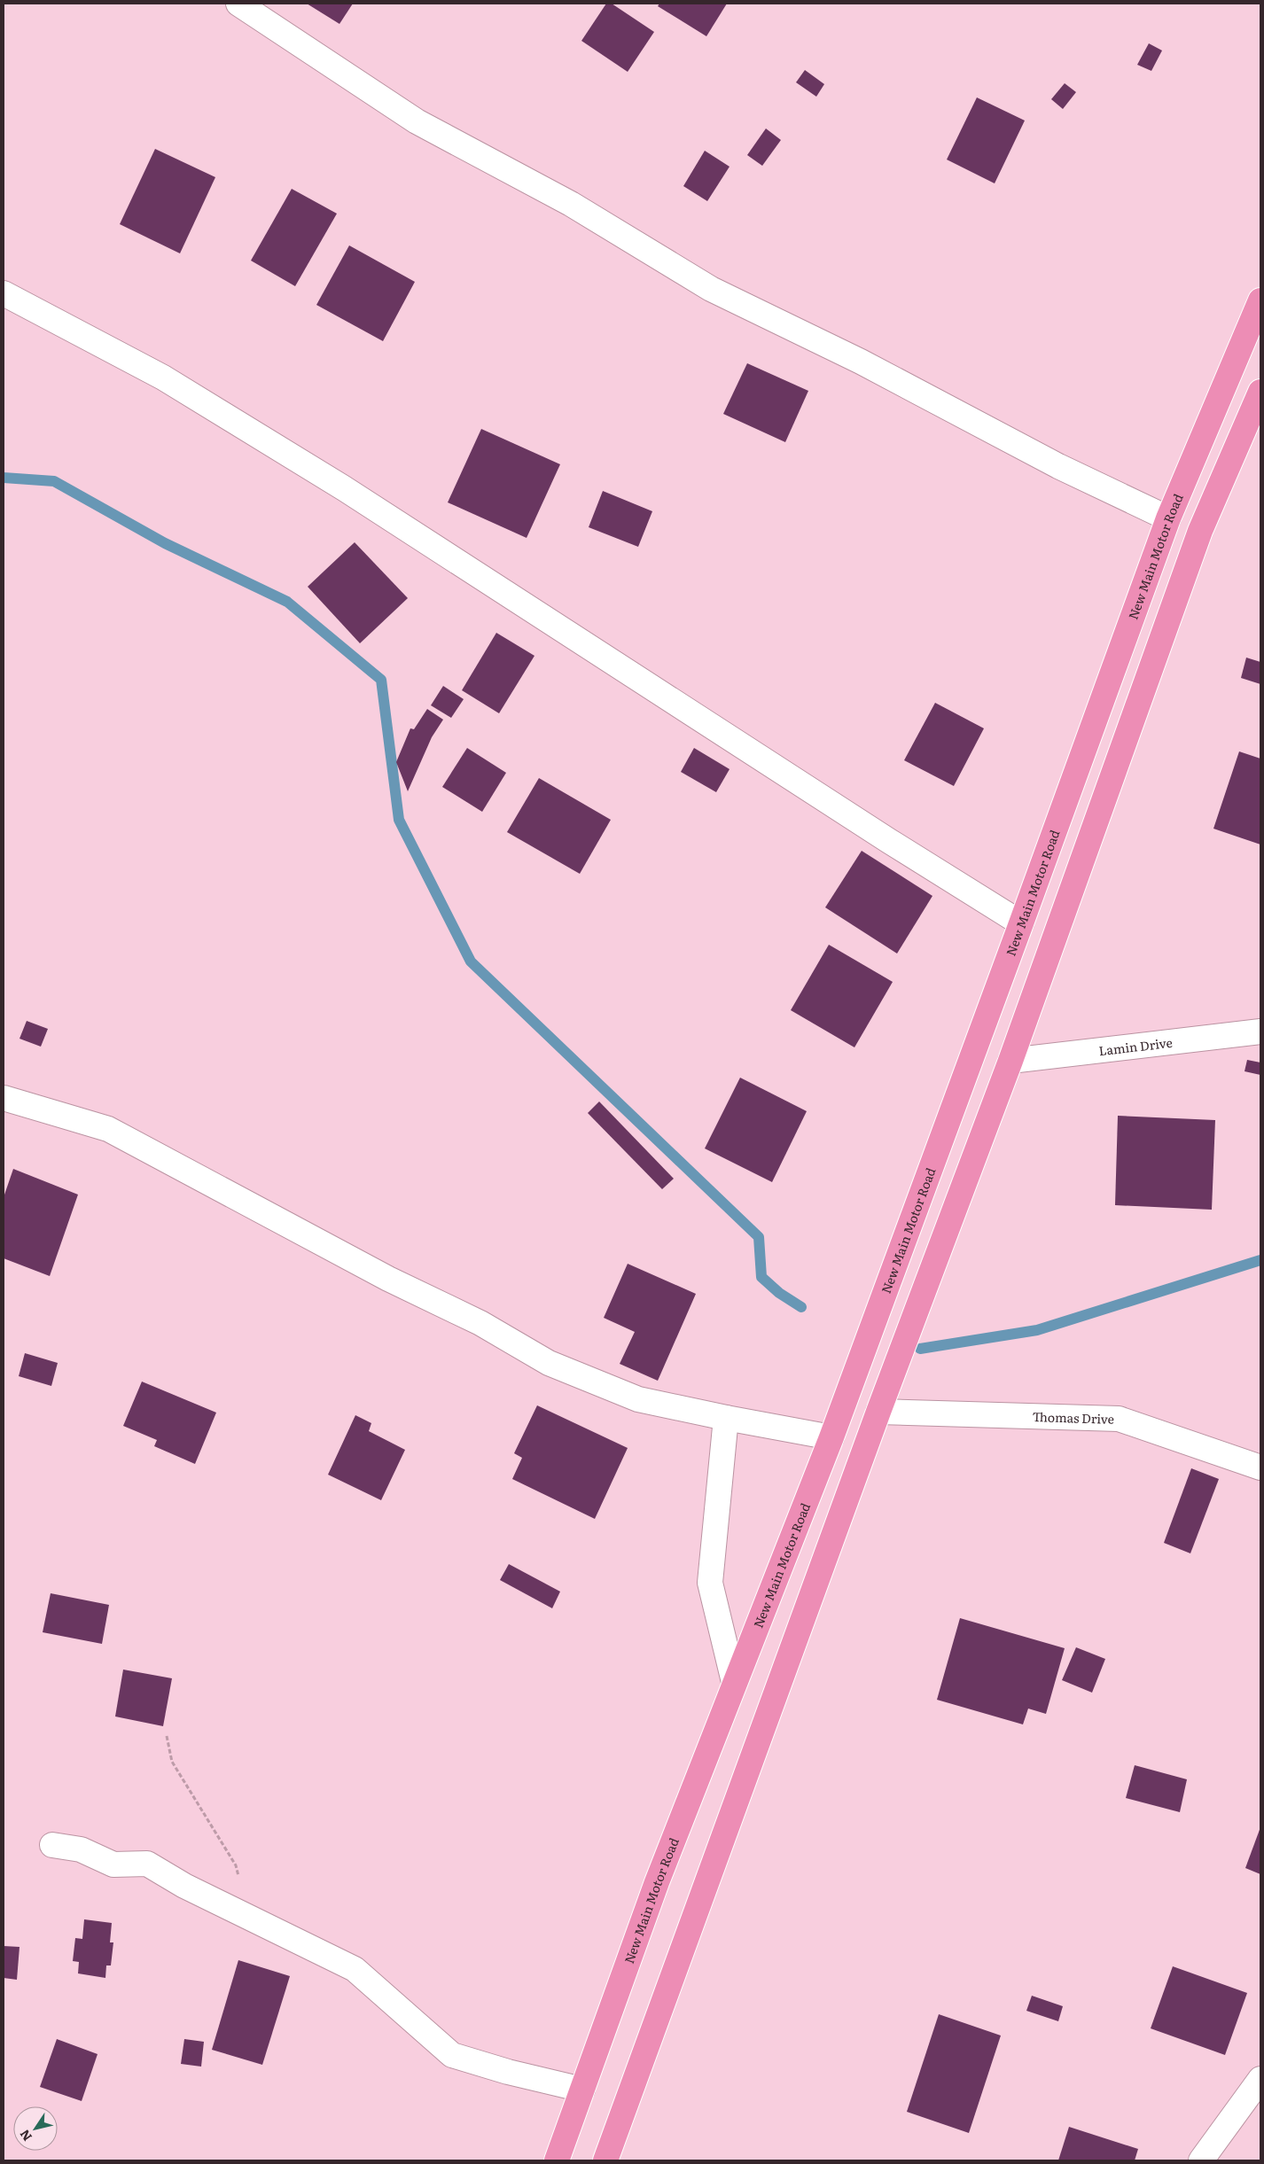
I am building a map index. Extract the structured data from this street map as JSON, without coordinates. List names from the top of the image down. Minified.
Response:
{"streets":{"highway":["New Main Motor Road"],"street":["Lamin Drive","Thomas Drive"]},"north":"bottom left"}
